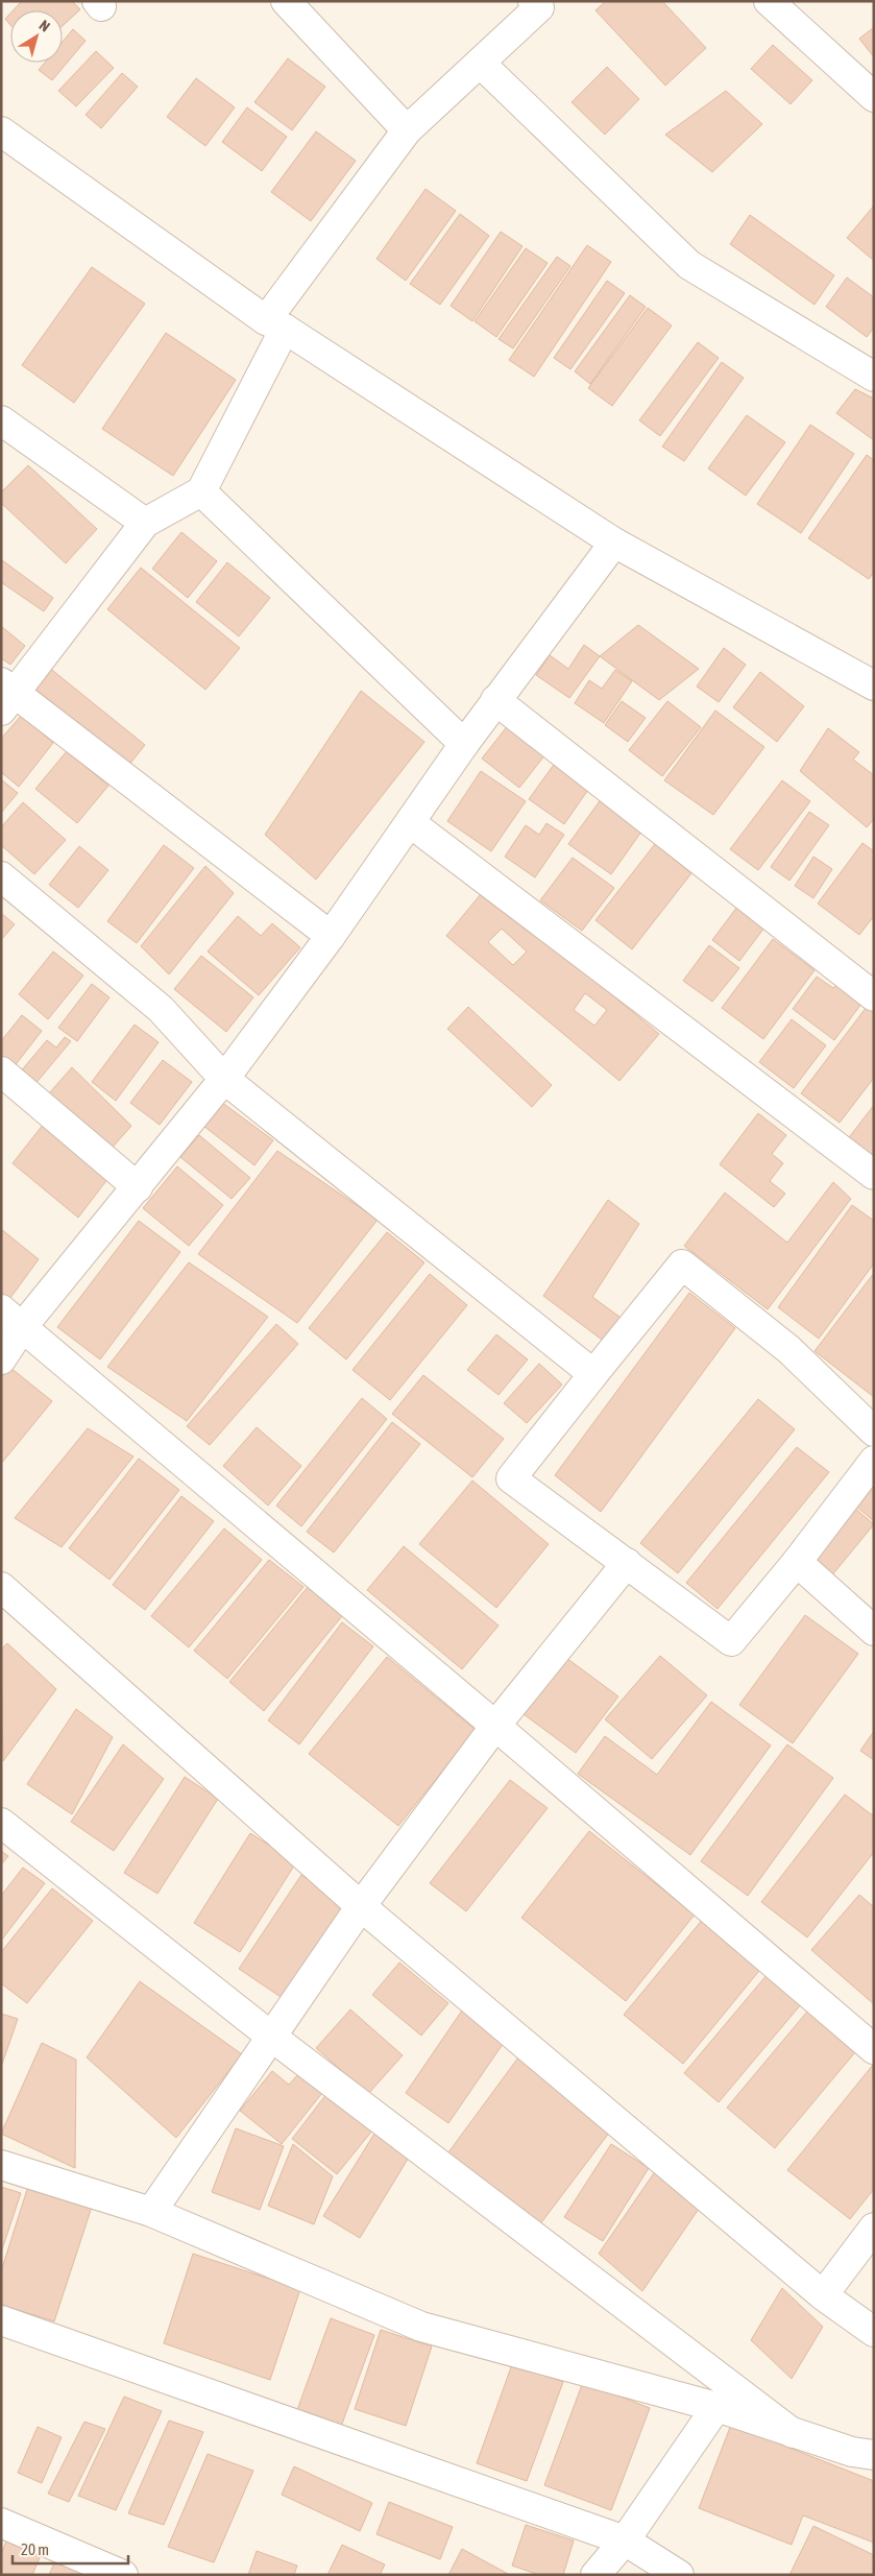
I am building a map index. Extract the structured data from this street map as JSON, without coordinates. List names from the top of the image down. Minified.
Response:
{"scale_bar":"20 m","north":"top right"}
